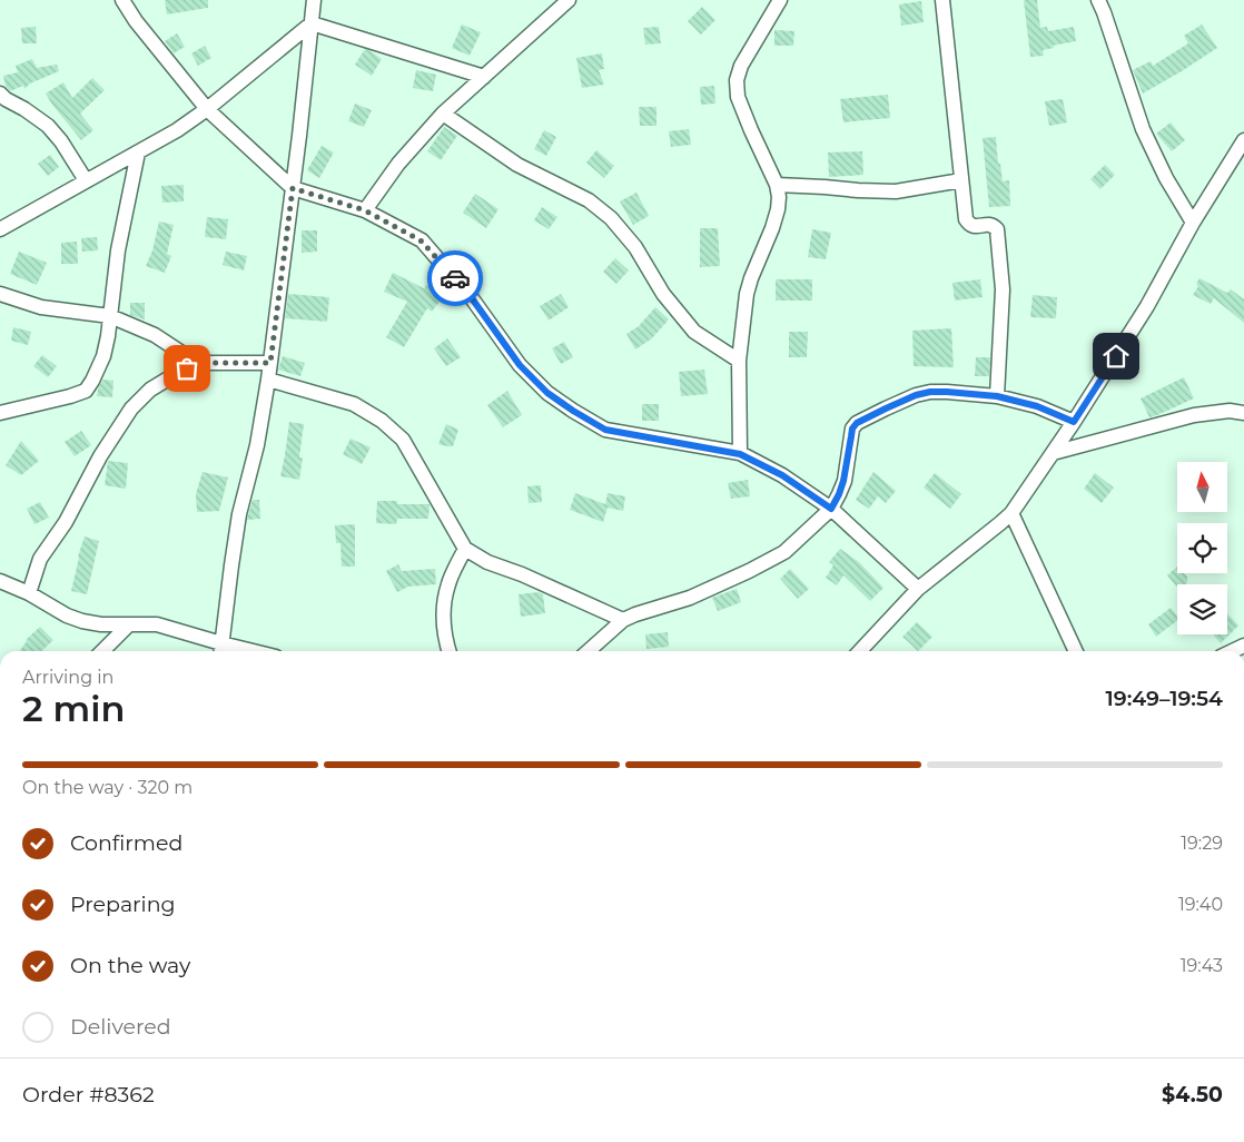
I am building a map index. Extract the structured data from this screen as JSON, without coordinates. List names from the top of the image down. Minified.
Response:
{"north":"top","page":{"heading":["2 min","Arriving in","19:49–19:54"],"panel":["Order #8362","$4.50"],"bar":"On the way · 320 m","list":[["Confirmed","19:29"],["Preparing","19:40"],["On the way","19:43"],"Delivered"]}}
